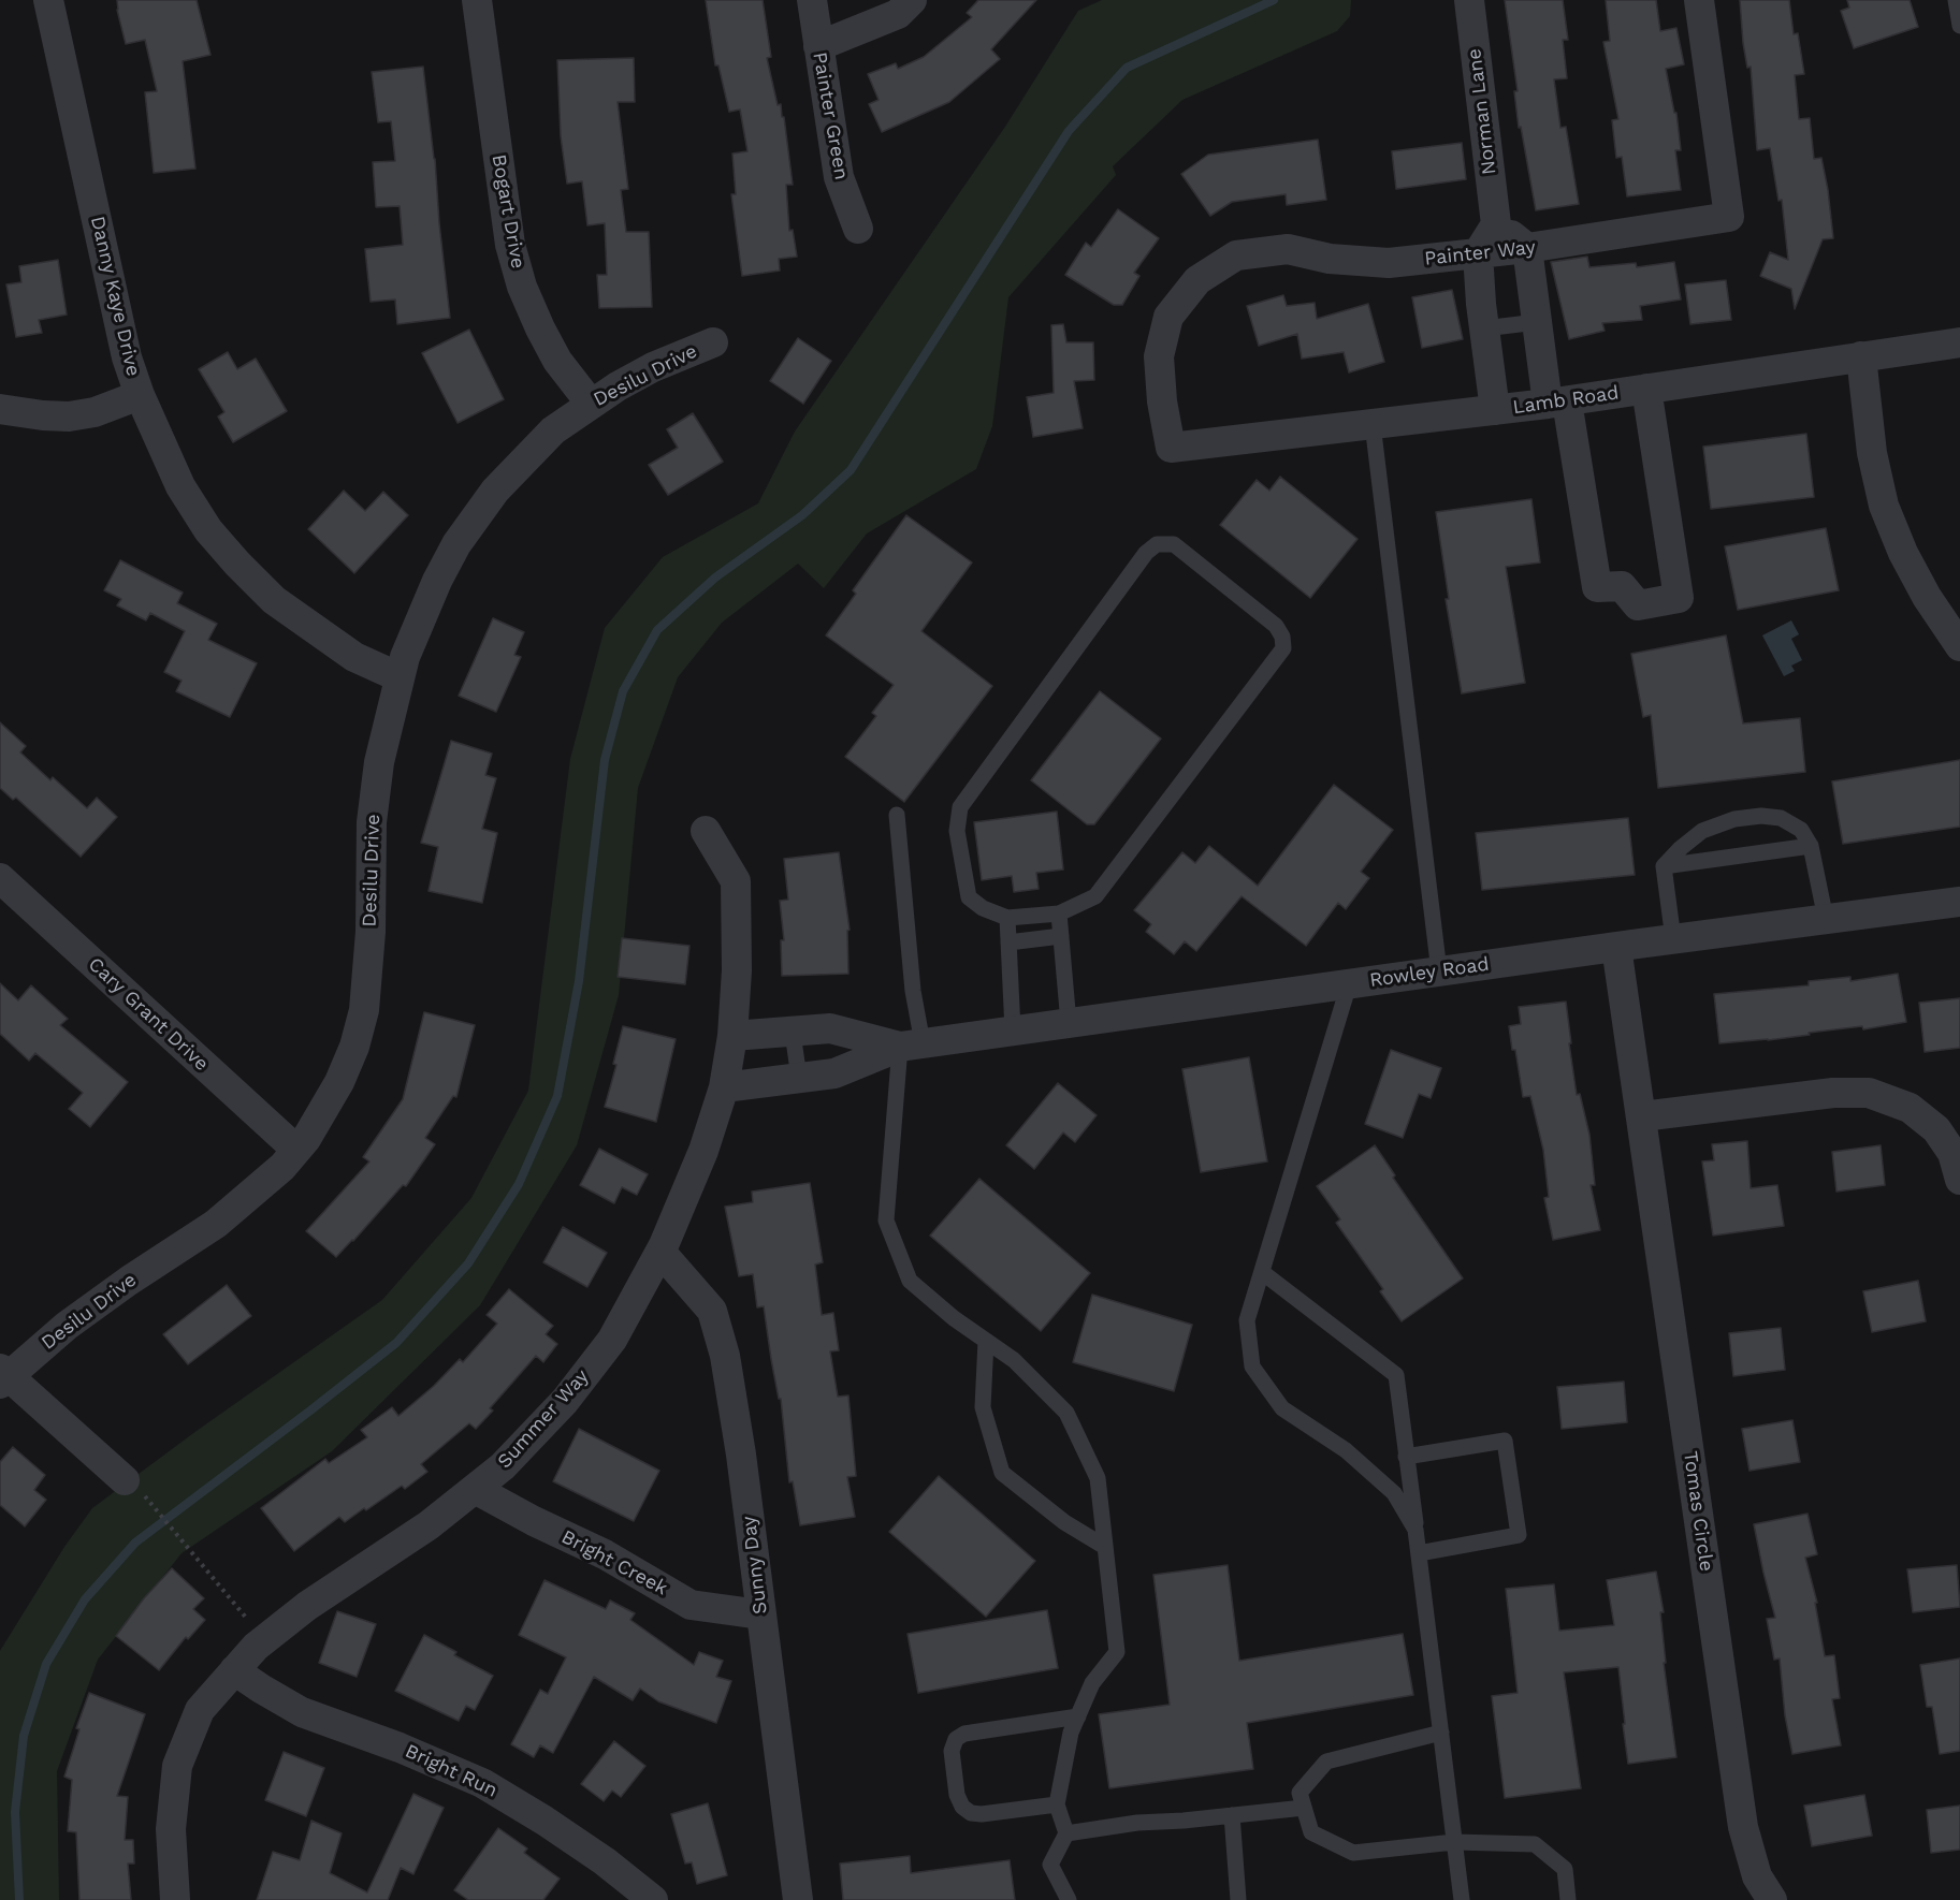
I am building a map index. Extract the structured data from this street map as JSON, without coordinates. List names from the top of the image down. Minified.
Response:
{"streets":{"street":["Norman Lane","Painter Green","Bogart Drive","Painter Way","Danny Kaye Drive","Desilu Drive","Lamb Road","Rowley Road","Cary Grant Drive","Summer Way","Tomas Circle","Bright Creek","Sunny Day","Bright Run"]},"crossings":[["Bogart Drive","Desilu Drive"],["Painter Way","Lamb Road"],["Danny Kaye Drive","Desilu Drive"],["Desilu Drive","Cary Grant Drive"],["Rowley Road","Summer Way"],["Rowley Road","Tomas Circle"],["Summer Way","Bright Creek"],["Summer Way","Sunny Day"],["Summer Way","Bright Run"],["Bright Creek","Sunny Day"]]}
